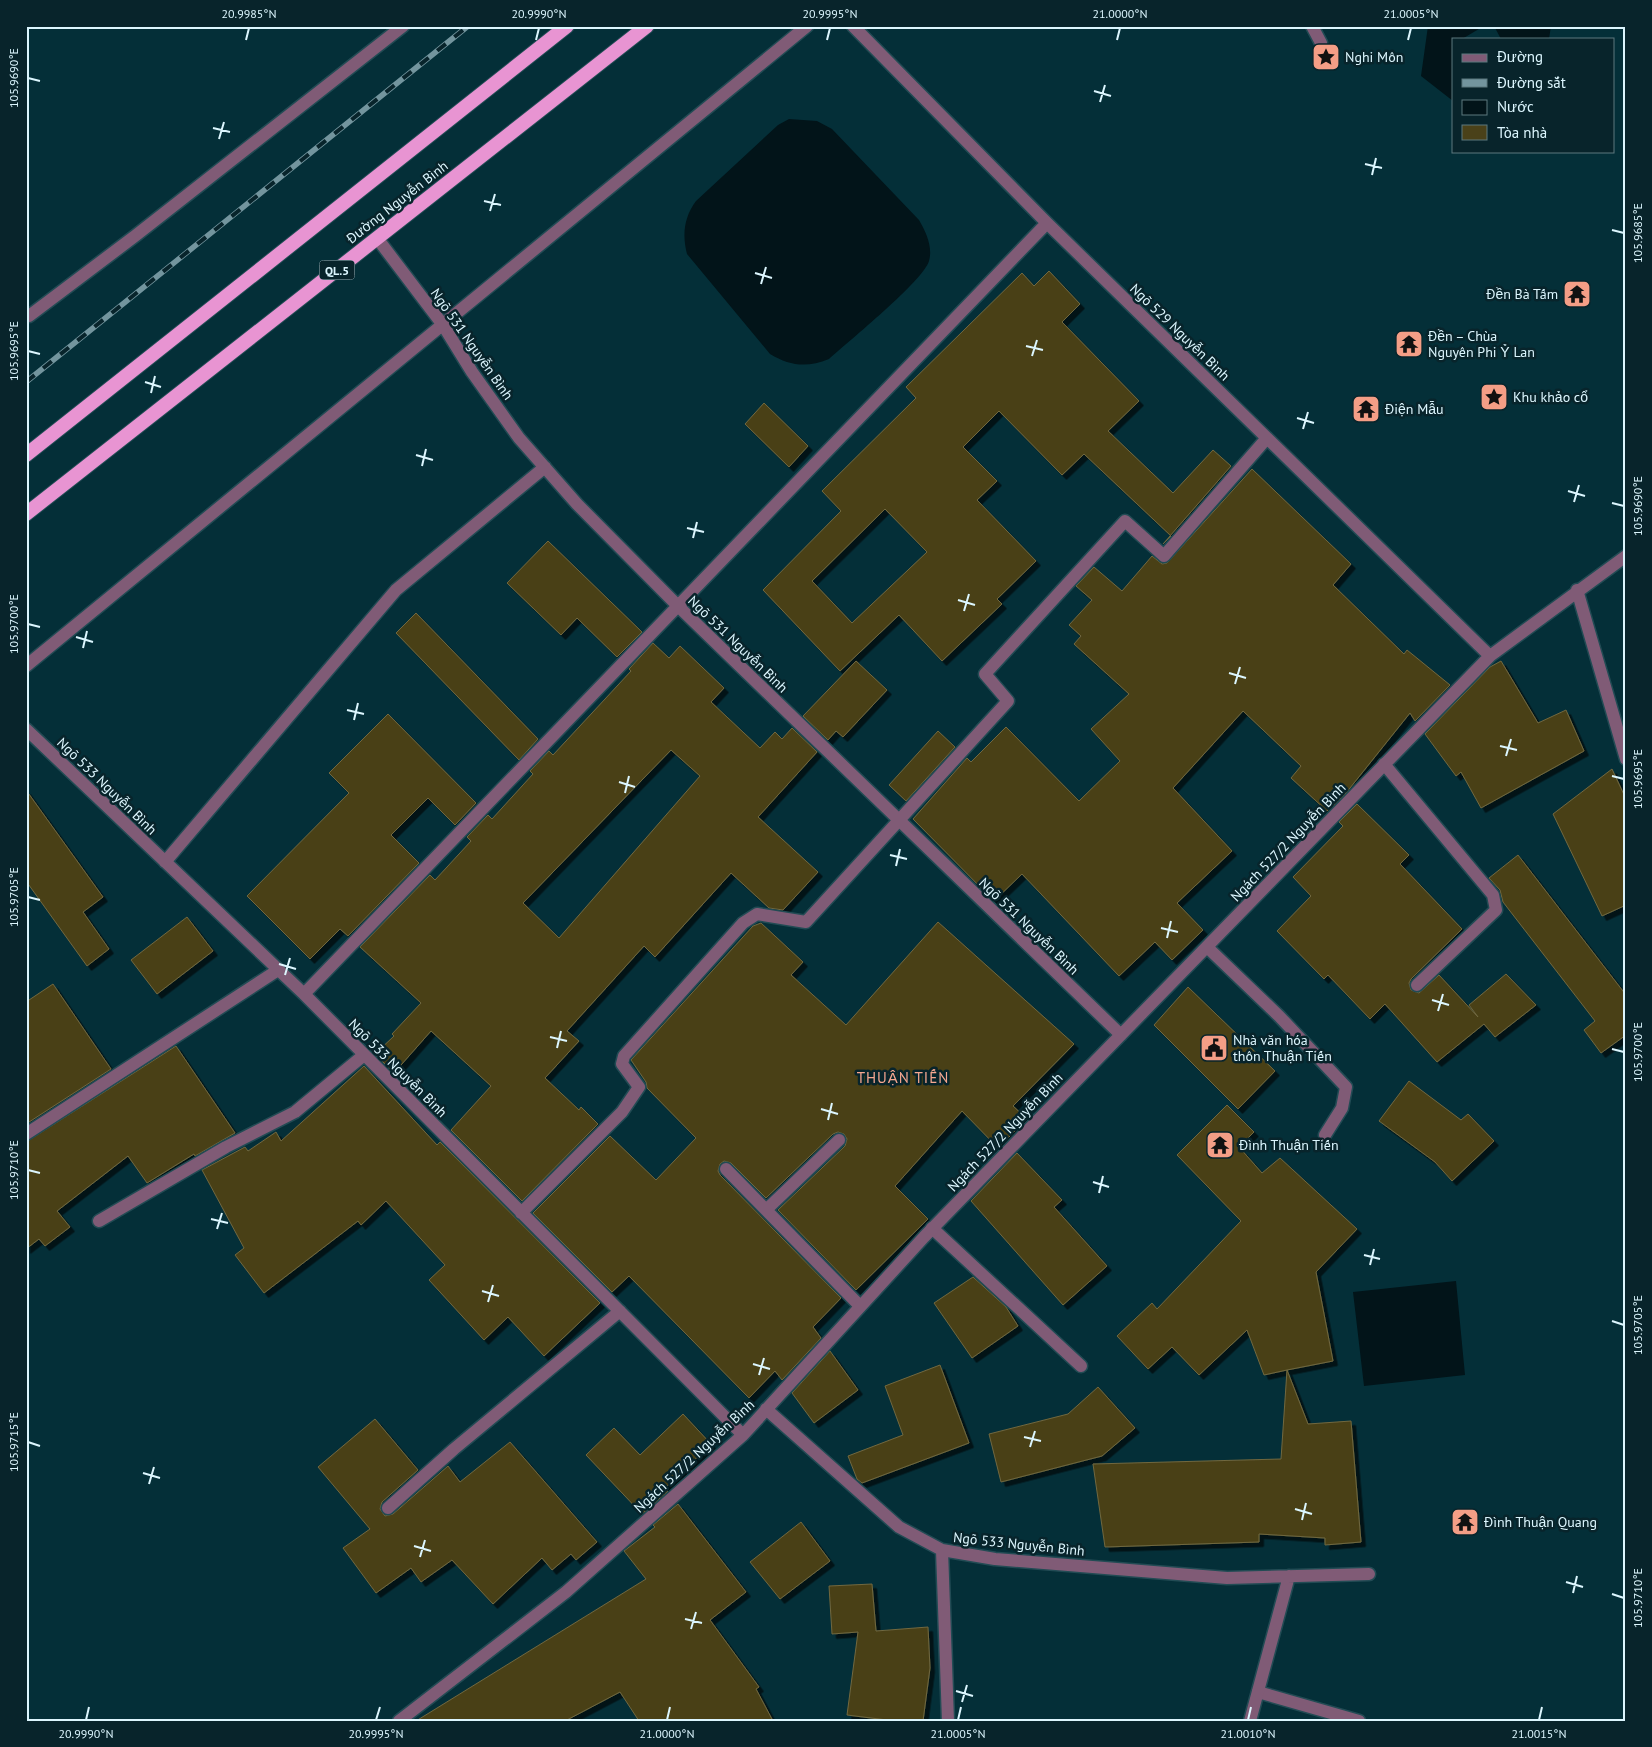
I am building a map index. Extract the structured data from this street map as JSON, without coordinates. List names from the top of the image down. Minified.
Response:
{"streets":{"highway":["Đường Nguyễn Bình","QL.5"],"street":["Ngõ 529 Nguyễn Bình","Ngõ 531 Nguyễn Bình","Ngõ 533 Nguyễn Bình","Ngách 527/2 Nguyễn Bình"]},"crossings":[["Đường Nguyễn Bình","Ngõ 531 Nguyễn Bình"],["Ngõ 529 Nguyễn Bình","Ngách 527/2 Nguyễn Bình"],["Ngõ 531 Nguyễn Bình","Ngách 527/2 Nguyễn Bình"],["Ngõ 533 Nguyễn Bình","Ngách 527/2 Nguyễn Bình"]],"districts":["THUẬN TIẾN"],"places":{"place":["Nghi Môn","Khu khảo cổ"],"temple":["Đền Bà Tấm","Đền – Chùa Nguyên Phi Ỷ Lan","Điện Mẫu","Đình Thuận Tiến","Đình Thuận Quang"],"public building":["Nhà văn hóa thôn Thuận Tiến"]},"legend":["Đường","Đường sắt","Nước","Tòa nhà"],"coordinates":["20.9985°N","20.9990°N","20.9995°N","21.0000°N","21.0005°N","105.9690°E","105.9685°E","105.9695°E","105.9700°E","105.9705°E","105.9710°E","105.9715°E","21.0010°N","21.0015°N"]}
